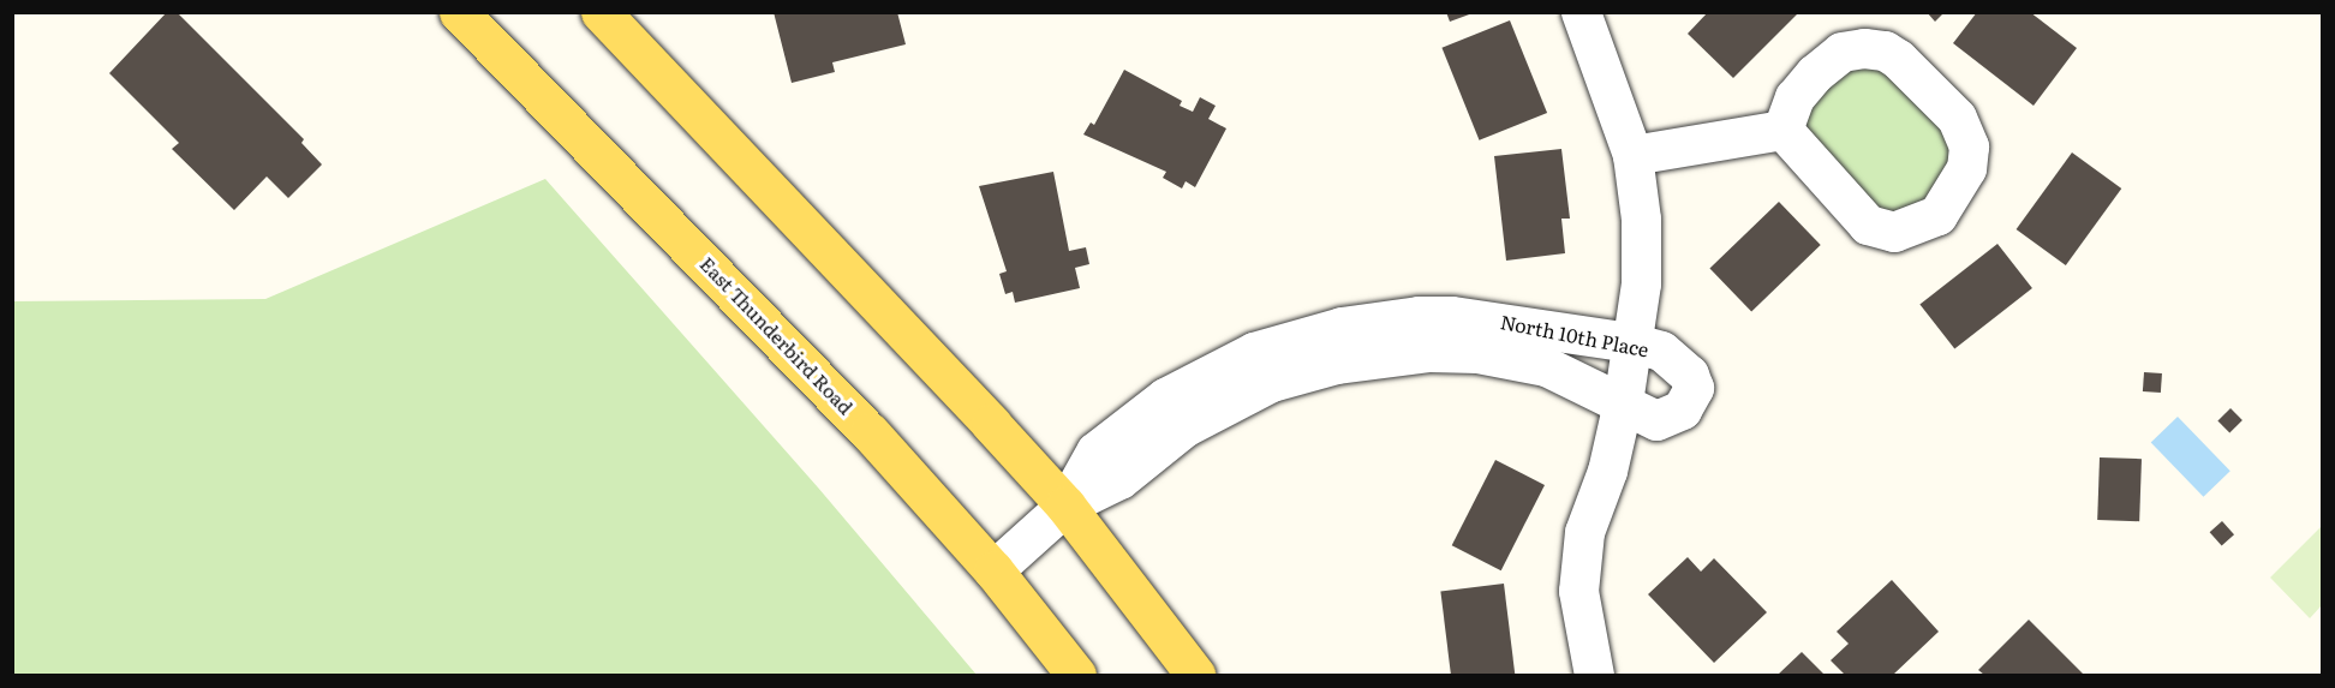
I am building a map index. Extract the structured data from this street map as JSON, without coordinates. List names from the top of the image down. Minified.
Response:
{"streets":{"main road":["East Thunderbird Road"],"street":["North 10th Place"]},"crossings":[["East Thunderbird Road","North 10th Place"]]}
